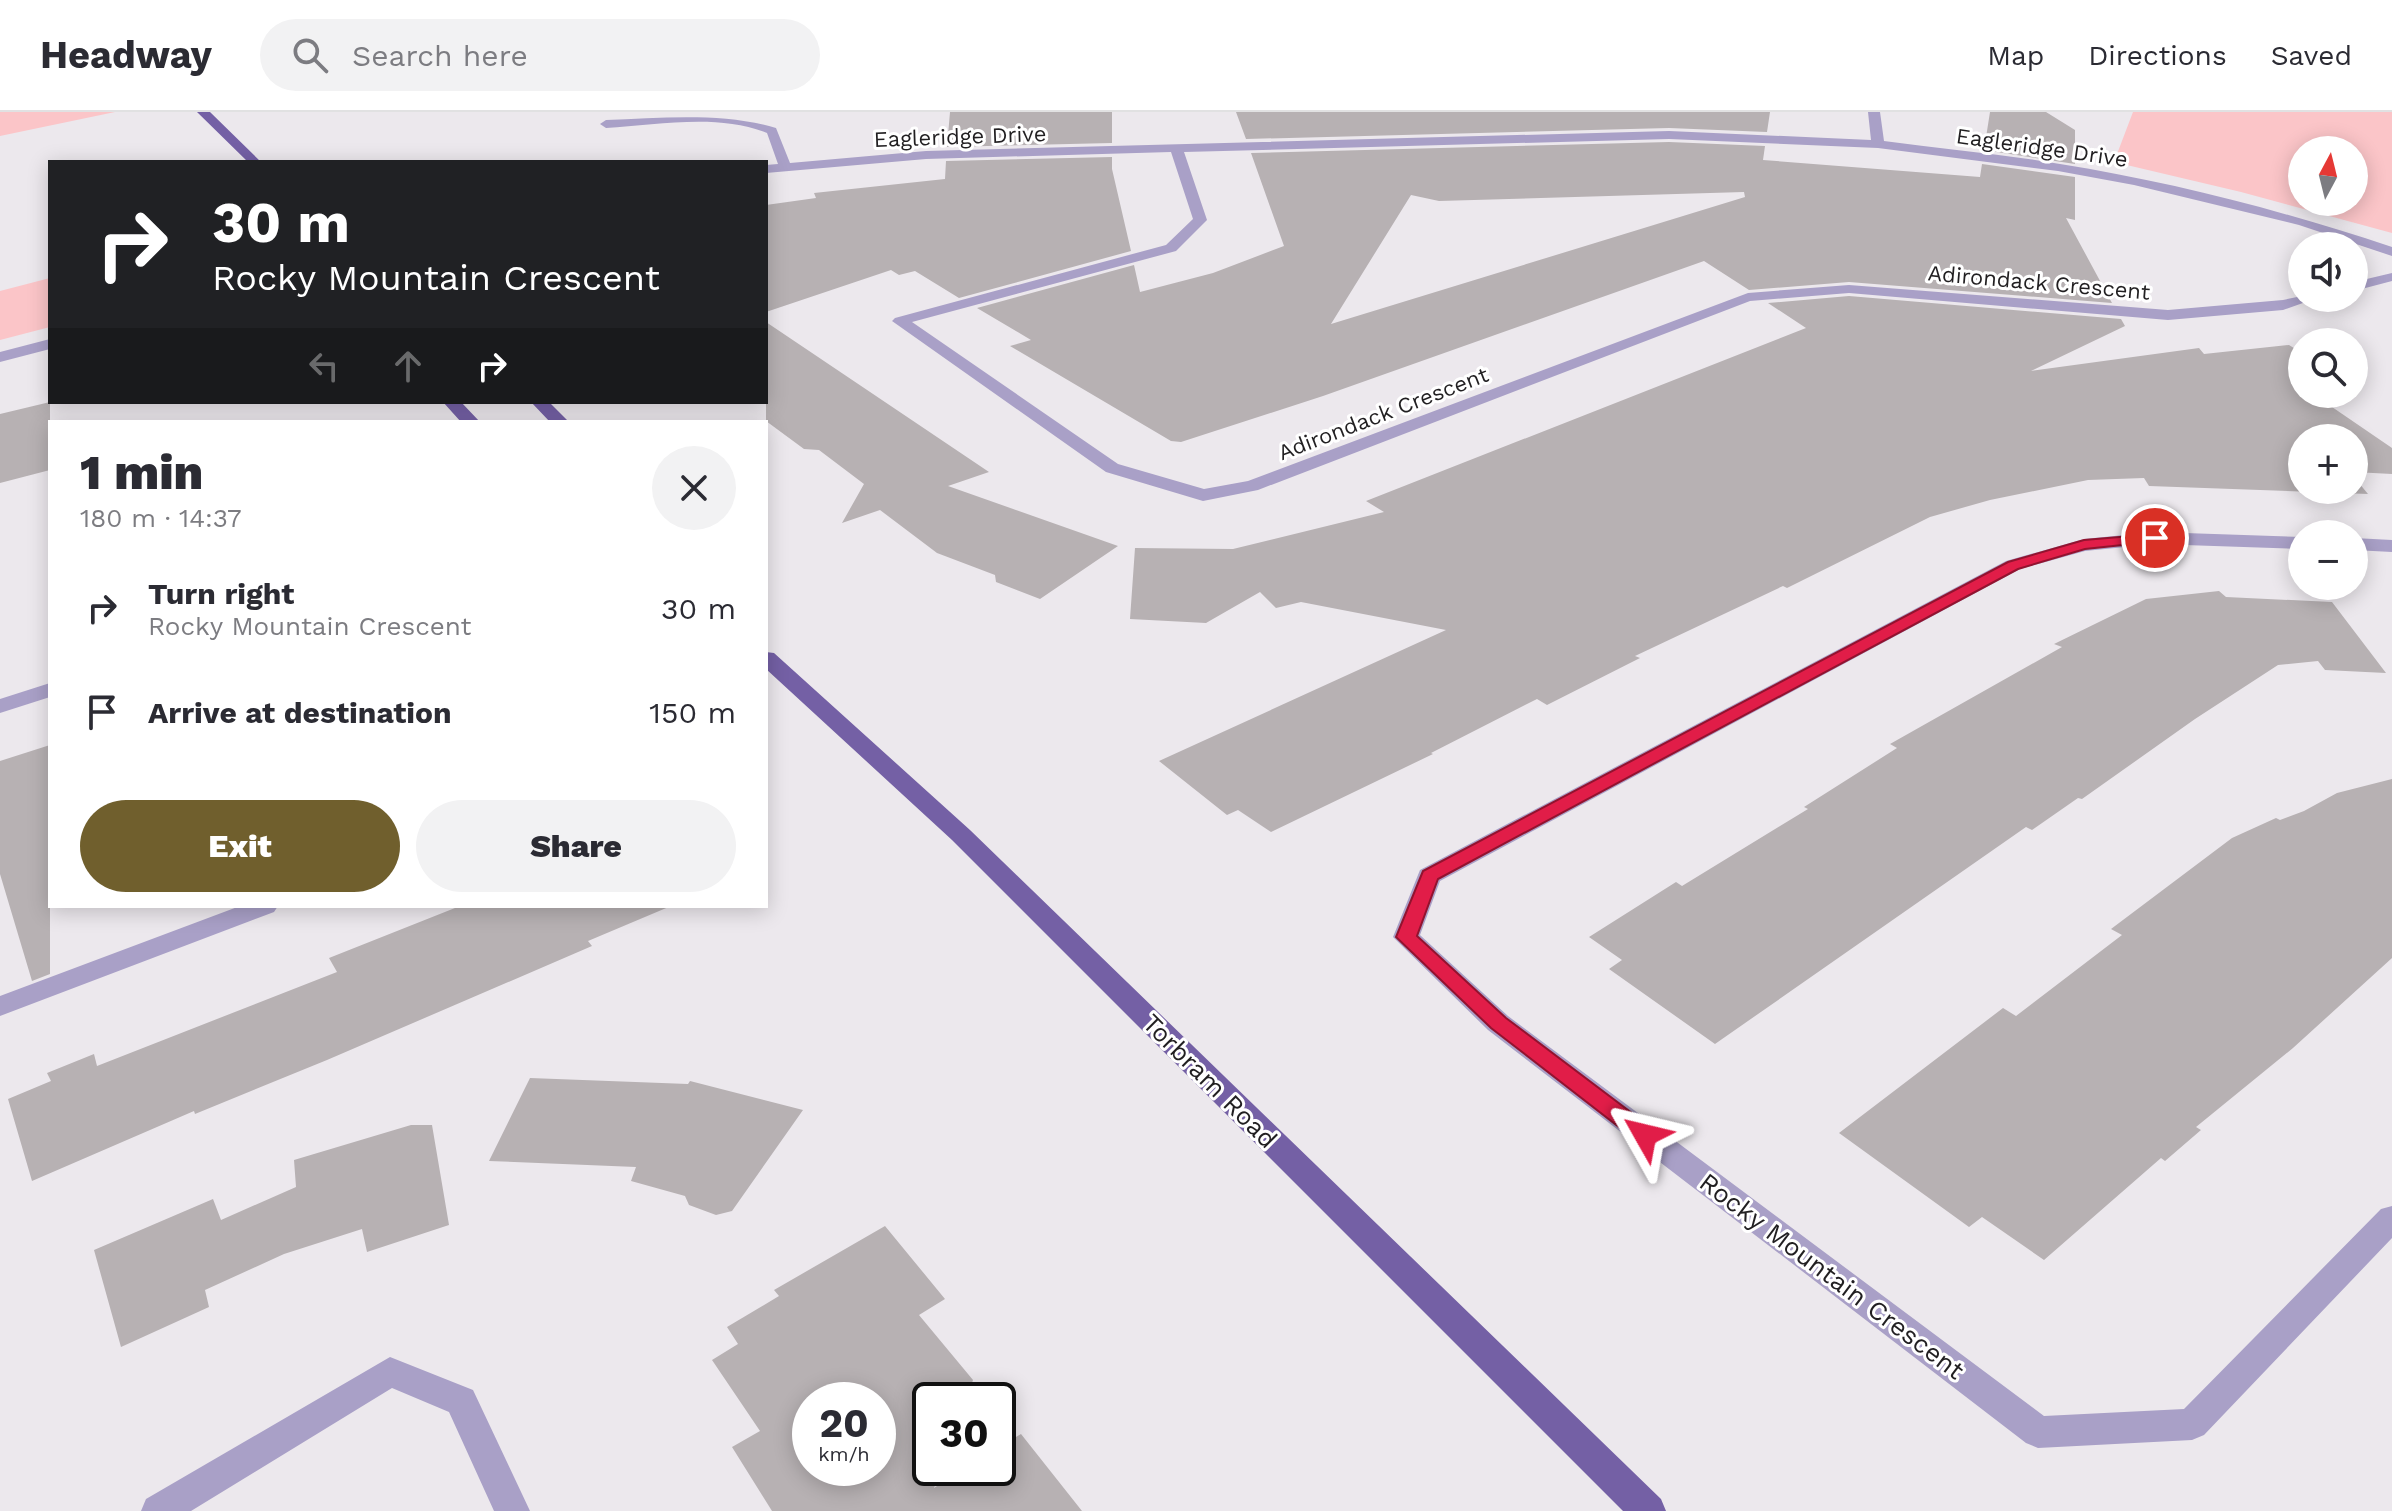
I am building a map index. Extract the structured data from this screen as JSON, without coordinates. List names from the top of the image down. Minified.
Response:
{"streets":{"main road":["Torbram Road"],"street":["Eagleridge Drive","Adirondack Crescent","Rocky Mountain Crescent"]},"crossings":[["Eagleridge Drive","Adirondack Crescent"]],"north":"top","page":{"header":"Headway","search":"Search here","nav":["Map","Directions","Saved"],"map_buttons":["+","−"],"turn":["30 m","Rocky Mountain Crescent"],"heading":["1 min","180 m · 14:37"],"list":[{"name":"Turn right","note":"Rocky Mountain Crescent","value":"30 m"},{"name":"Arrive at destination","value":"150 m"}],"buttons":["Exit","Share"],"speed":"20 km/h","limit":"30"}}
